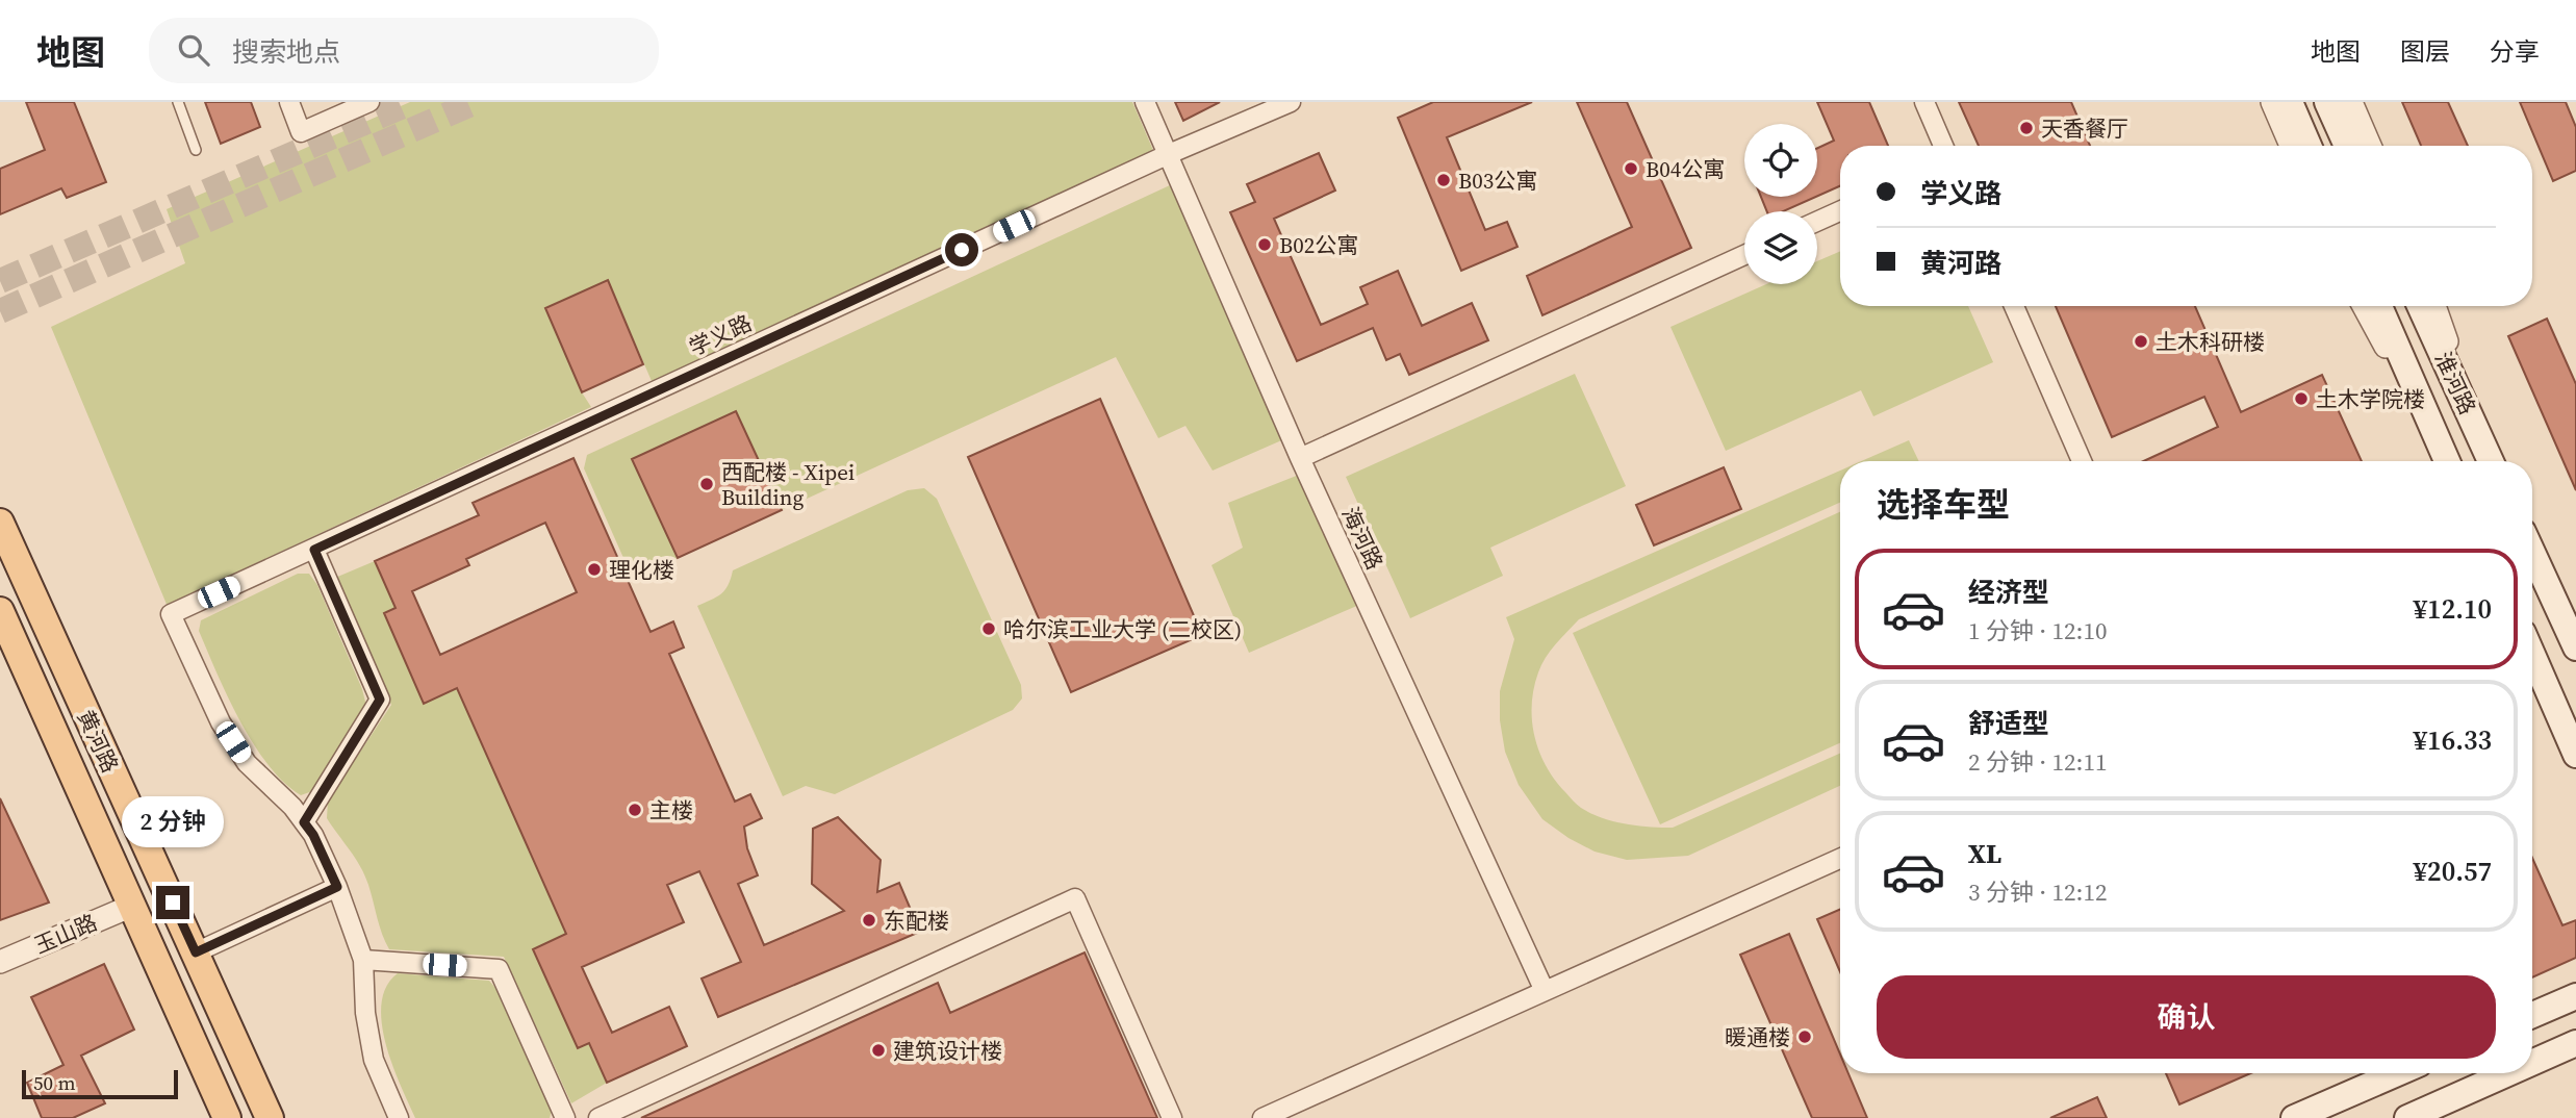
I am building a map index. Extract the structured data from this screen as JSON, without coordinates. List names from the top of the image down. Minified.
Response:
{"streets":{"main road":["淮河路","黄河路"],"street":["学义路","海河路","玉山路"]},"crossings":[["学义路","海河路"],["黄河路","玉山路"]],"places":["天香餐厅","B04公寓","B03公寓","B02公寓","土木科研楼","土木学院楼","西配楼 - Xipei Building","理化楼","哈尔滨工业大学 (二校区)","主楼","东配楼","暖通楼","建筑设计楼"],"scale_bar":"50 m","page":{"header":"地图","search":"搜索地点","nav":["地图","图层","分享"],"banner":["学义路","黄河路"],"heading":"选择车型","list":[{"name":"经济型","note":"1 分钟 · 12:10","value":"¥12.10"},{"name":"舒适型","note":"2 分钟 · 12:11","value":"¥16.33"},{"name":"XL","note":"3 分钟 · 12:12","value":"¥20.57"}],"bubble":"2 分钟","buttons":"确认","scale":"50 m"}}
